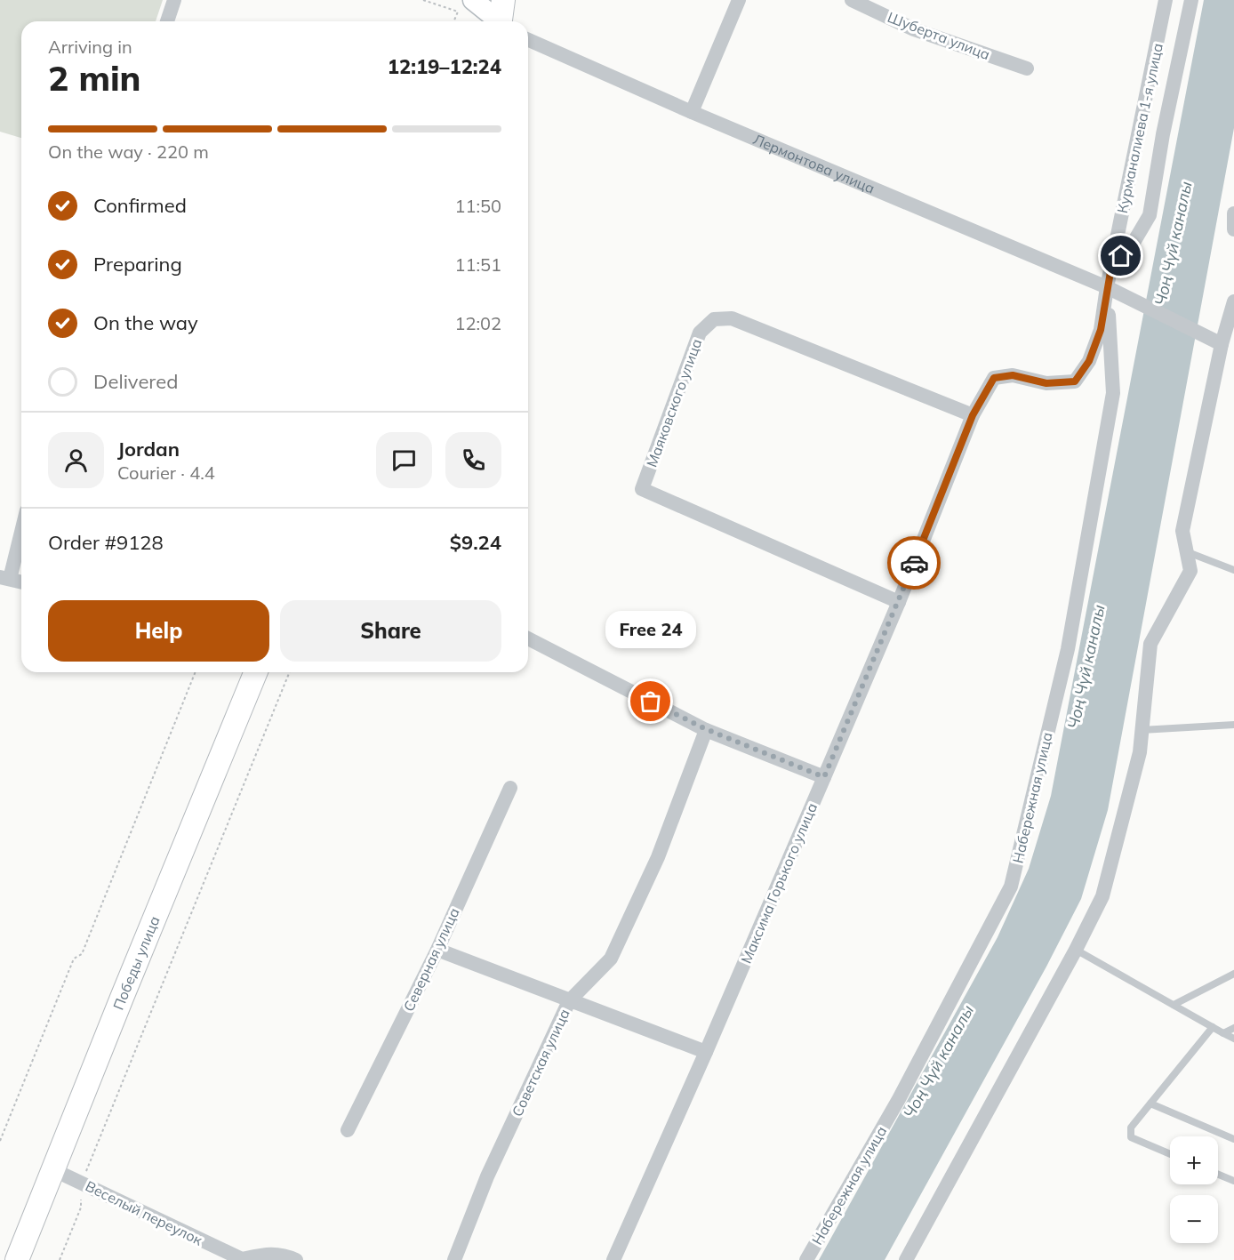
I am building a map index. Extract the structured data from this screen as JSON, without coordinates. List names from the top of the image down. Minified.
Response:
{"streets":{"main road":["Победы улица"],"street":["Шуберта улица","Курманалиева 1-я улица","Лермонтова улица","Маяковского улица","Набережная улица","Максима Горького улица","Северная улица","Советская улица","Веселый переулок"]},"crossings":[["Курманалиева 1-я улица","Лермонтова улица"],["Курманалиева 1-я улица","Набережная улица"],["Курманалиева 1-я улица","Максима Горького улица"],["Лермонтова улица","Набережная улица"],["Лермонтова улица","Максима Горького улица"],["Маяковского улица","Максима Горького улица"],["Набережная улица","Максима Горького улица"],["Победы улица","Веселый переулок"]],"water":["Чоң Чүй каналы"],"places":["Free 24"],"page":{"heading":["2 min","Arriving in","12:19–12:24"],"panel":["Jordan","Courier · 4.4","Order #9128","$9.24"],"bar":"On the way · 220 m","list":[["Confirmed","11:50"],["Preparing","11:51"],["On the way","12:02"],"Delivered"],"buttons":["Help","Share"],"bubble":"Free 24","map_buttons":["+","−"]}}
